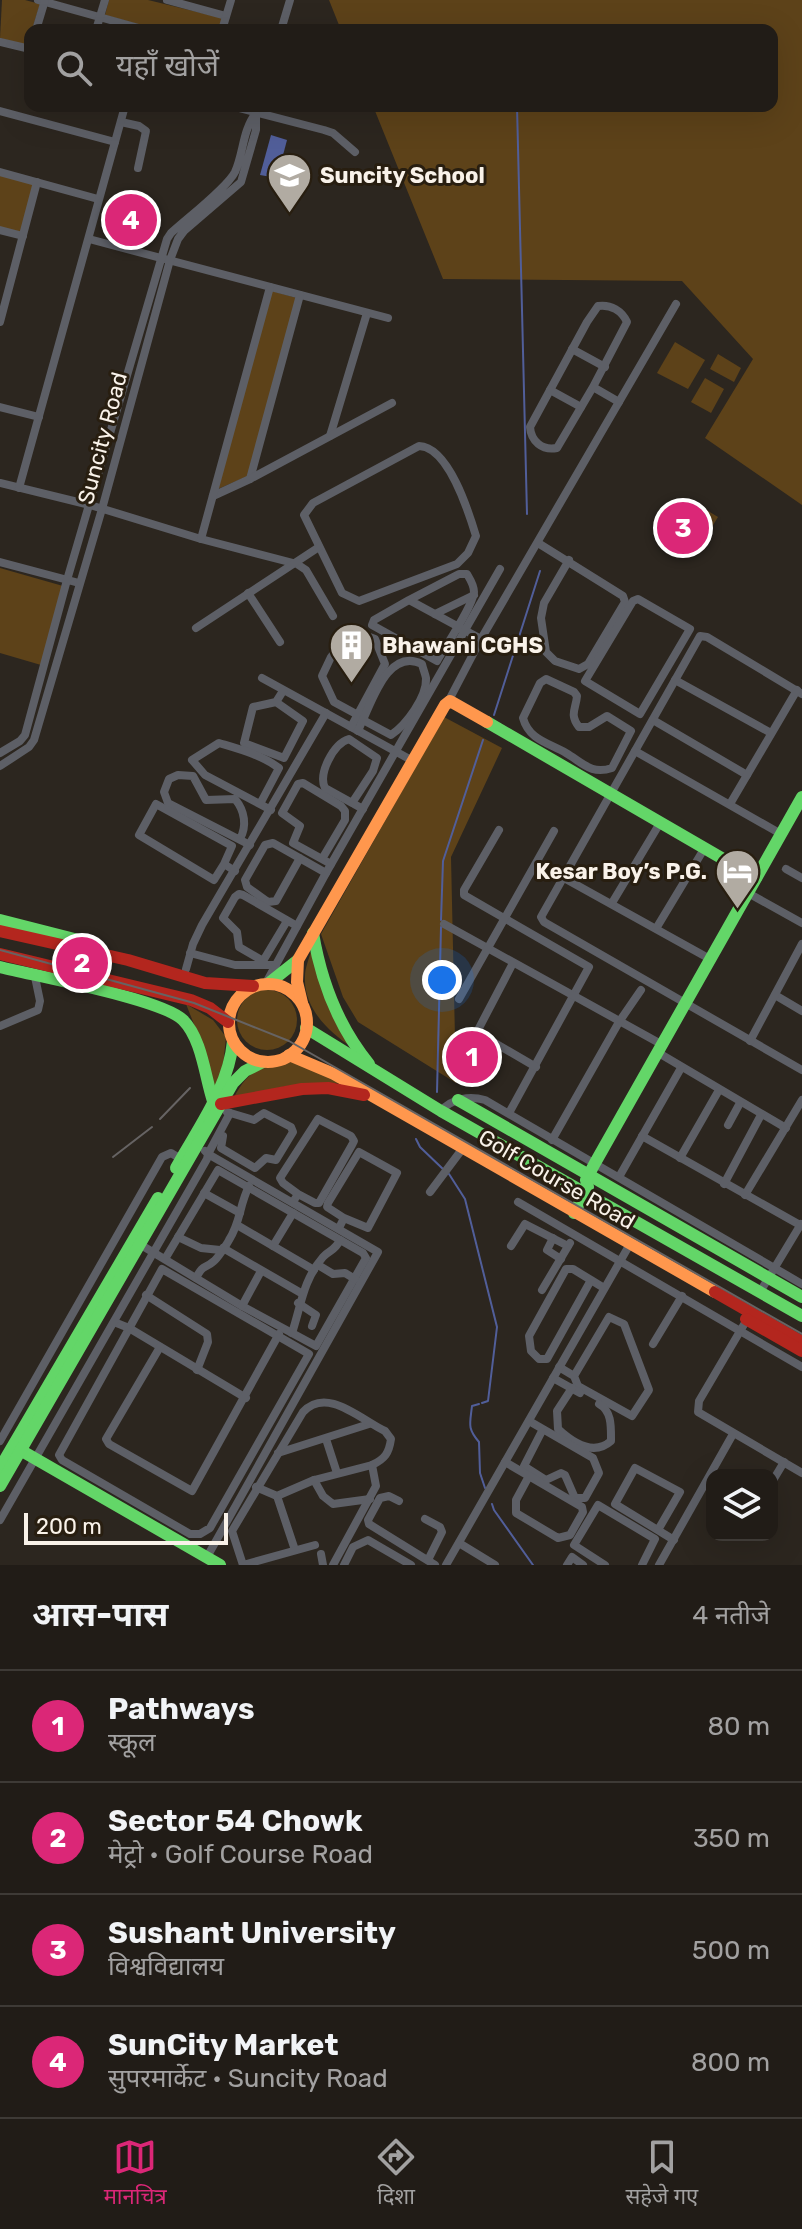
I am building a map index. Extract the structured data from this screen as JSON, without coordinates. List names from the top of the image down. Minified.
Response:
{"streets":{"main road":["Golf Course Road"],"street":["Suncity Road"]},"places":{"school or university":["Suncity School"],"building":["Bhawani CGHS"],"hotel":["Kesar Boy’s P.G."]},"scale_bar":"200 m","page":{"search":"यहाँ खोजें","pins":["4","3","2","1"],"scale":"200 m","heading":["आस-पास","4 नतीजे"],"list":[{"mark":"1","name":"Pathways","note":"स्कूल","value":"80 m"},{"mark":"2","name":"Sector 54 Chowk","note":"मेट्रो · Golf Course Road","value":"350 m"},{"mark":"3","name":"Sushant University","note":"विश्वविद्यालय","value":"500 m"},{"mark":"4","name":"SunCity Market","note":"सुपरमार्केट · Suncity Road","value":"800 m"}],"nav":["मानचित्र","दिशा","सहेजे गए"]}}
